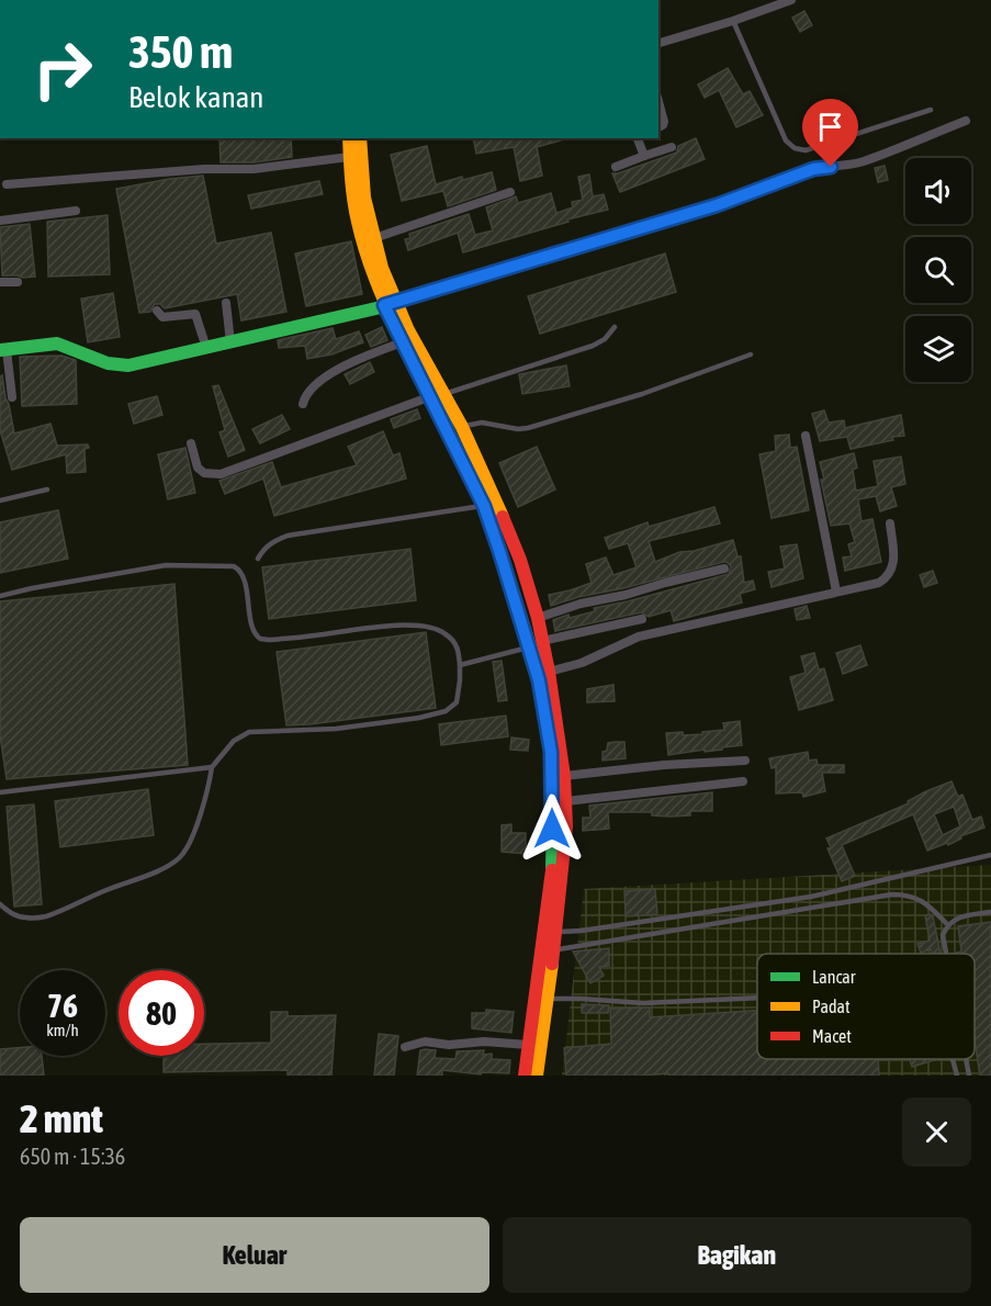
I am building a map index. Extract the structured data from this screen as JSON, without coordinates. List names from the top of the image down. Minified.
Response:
{"legend":["Lancar","Padat","Macet"],"page":{"turn":["350 m","Belok kanan"],"speed":"76 km/h","limit":"80","heading":["2 mnt","650 m · 15:36"],"buttons":["Keluar","Bagikan"]}}
